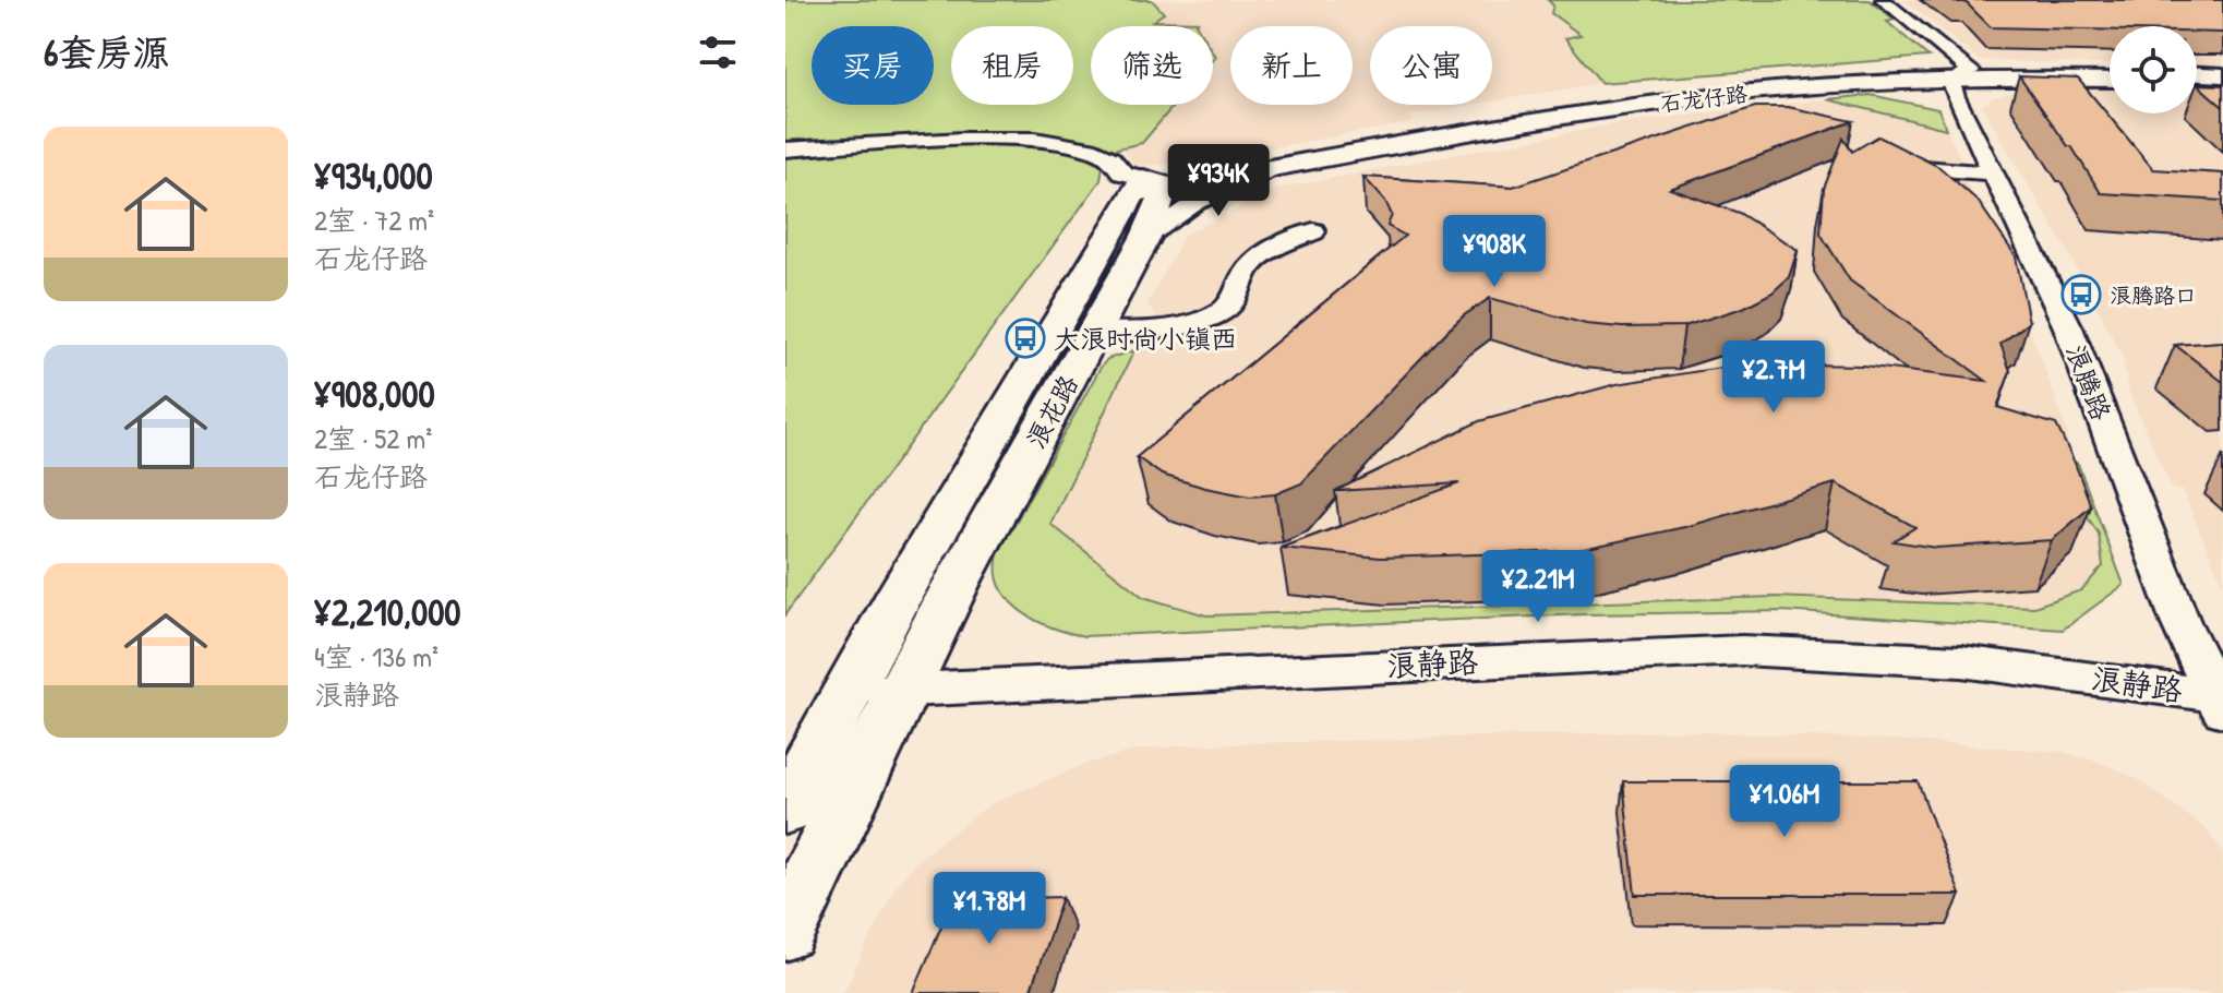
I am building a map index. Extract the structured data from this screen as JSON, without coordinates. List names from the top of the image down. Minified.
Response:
{"streets":{"main road":["石龙仔路","浪花路"],"street":["浪腾路","浪静路"]},"crossings":[["石龙仔路","浪腾路"],["石龙仔路","浪花路"],["浪腾路","浪静路"],["浪花路","浪静路"]],"places":{"bus stop":["浪腾路口","大浪时尚小镇西"]},"page":{"heading":"6套房源","chip":["买房","租房","筛选","新上","公寓"],"list":[{"name":"¥934,000","note":"2室 · 72 m² · 石龙仔路"},{"name":"¥908,000","note":"2室 · 52 m² · 石龙仔路"},{"name":"¥2,210,000","note":"4室 · 136 m² · 浪静路"}],"price":["¥934K","¥908K","¥2.7M","¥2.21M","¥1.06M","¥1.78M"]}}
